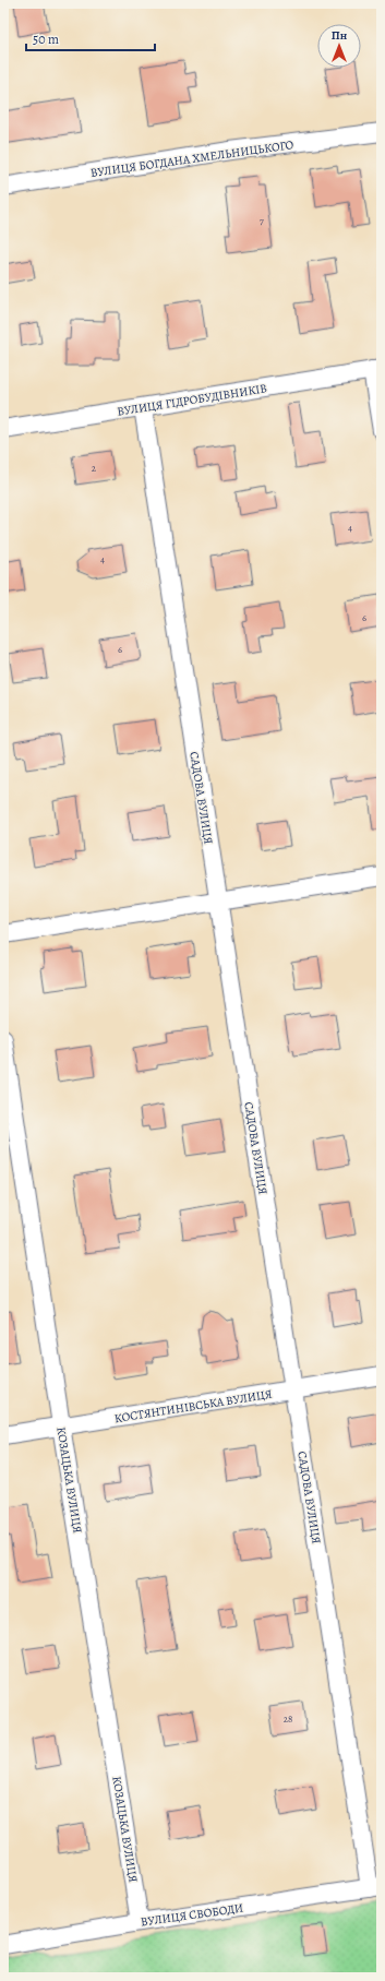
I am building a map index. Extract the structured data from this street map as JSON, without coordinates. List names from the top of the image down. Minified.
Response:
{"streets":{"street":["ВУЛИЦЯ БОГДАНА ХМЕЛЬНИЦЬКОГО","ВУЛИЦЯ ГІДРОБУДІВНИКІВ","САДОВА ВУЛИЦЯ","КОСТЯНТИНІВСЬКА ВУЛИЦЯ","КОЗАЦЬКА ВУЛИЦЯ","ВУЛИЦЯ СВОБОДИ"]},"crossings":[["ВУЛИЦЯ ГІДРОБУДІВНИКІВ","САДОВА ВУЛИЦЯ"],["САДОВА ВУЛИЦЯ","КОСТЯНТИНІВСЬКА ВУЛИЦЯ"],["САДОВА ВУЛИЦЯ","ВУЛИЦЯ СВОБОДИ"],["КОСТЯНТИНІВСЬКА ВУЛИЦЯ","КОЗАЦЬКА ВУЛИЦЯ"],["КОЗАЦЬКА ВУЛИЦЯ","ВУЛИЦЯ СВОБОДИ"]],"house_numbers":["7","2","4","4","6","6","28"],"scale_bar":"50 m","north":"top"}
